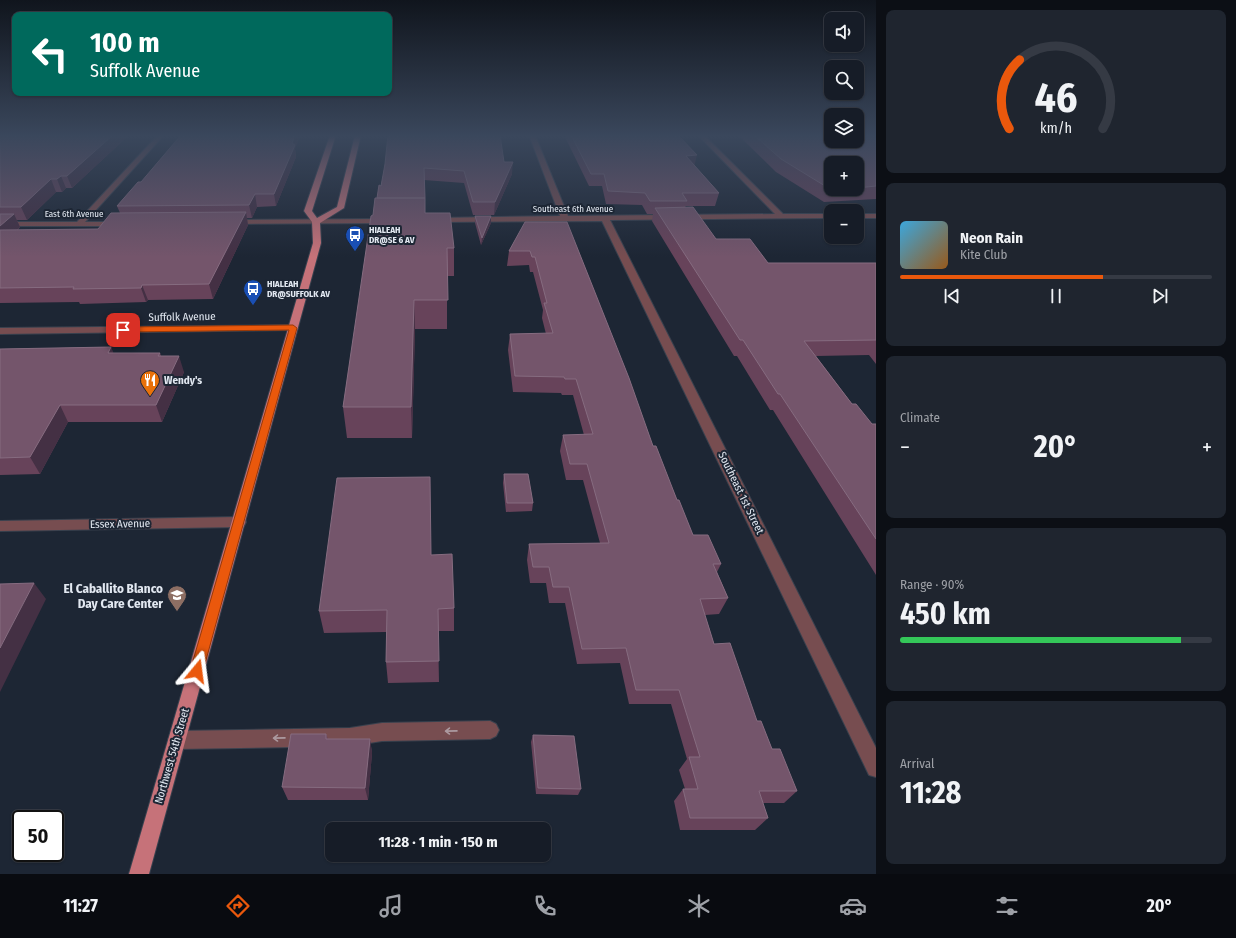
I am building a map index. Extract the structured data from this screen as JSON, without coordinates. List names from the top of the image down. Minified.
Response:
{"streets":{"main road":["Northwest 54th Street"],"street":["Southeast 6th Avenue","East 6th Avenue","Suffolk Avenue","Southeast 1st Street","Essex Avenue"]},"crossings":[["Southeast 6th Avenue","Southeast 1st Street"],["Suffolk Avenue","Northwest 54th Street"],["Essex Avenue","Northwest 54th Street"]],"places":{"bus stop":["HIALEAH DR@SE 6 AV","HIALEAH DR@SUFFOLK AV"],"restaurant":["Wendy's"],"school or university":["El Caballito Blanco Day Care Center"]},"page":{"map_buttons":["+","−"],"turn":["100 m","Suffolk Avenue"],"song":["Neon Rain","Kite Club"],"tile":["Climate",["Range · 90%","450 km"],["Arrival","11:28"]],"heat":["−","20°","+"],"limit":"50","trip":"11:28 · 1 min · 150 m","tabs":["11:27","20°"],"gauge":["46","km/h"]}}
